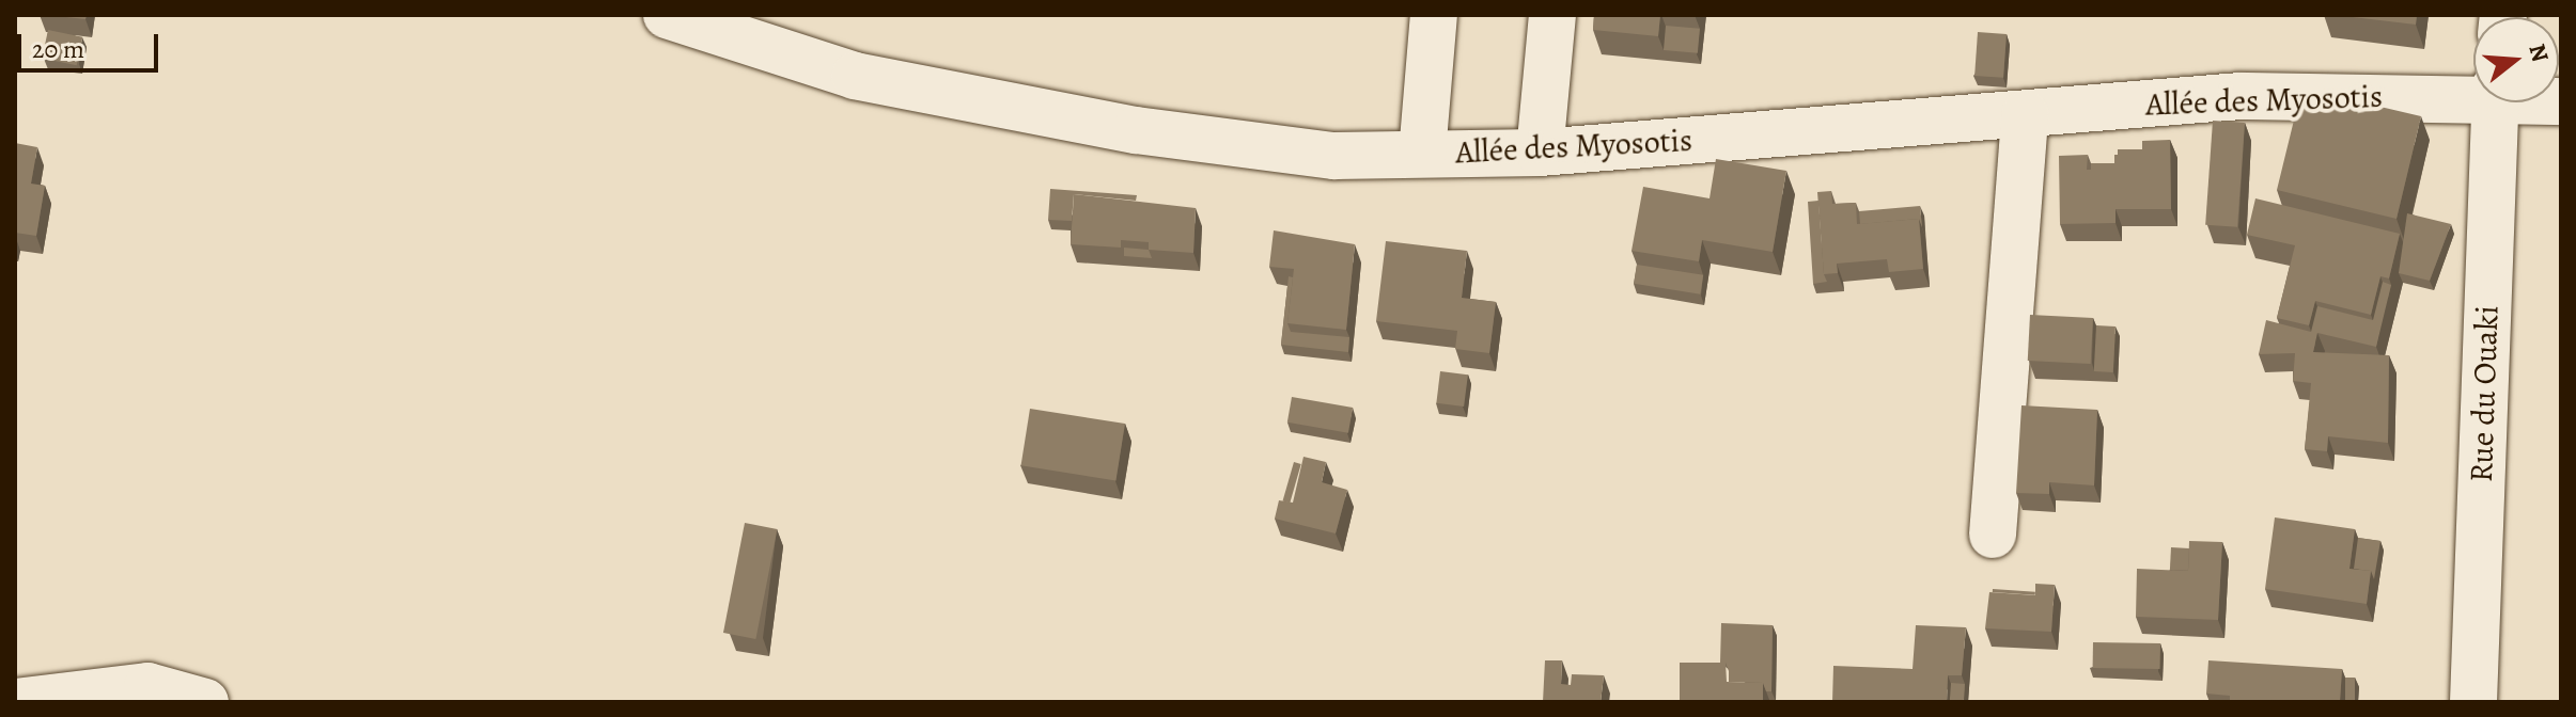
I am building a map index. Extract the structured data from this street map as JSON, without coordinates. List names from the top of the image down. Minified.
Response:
{"streets":{"street":["Allée des Myosotis","Rue du Ouaki"]},"scale_bar":"20 m","north":"right"}
